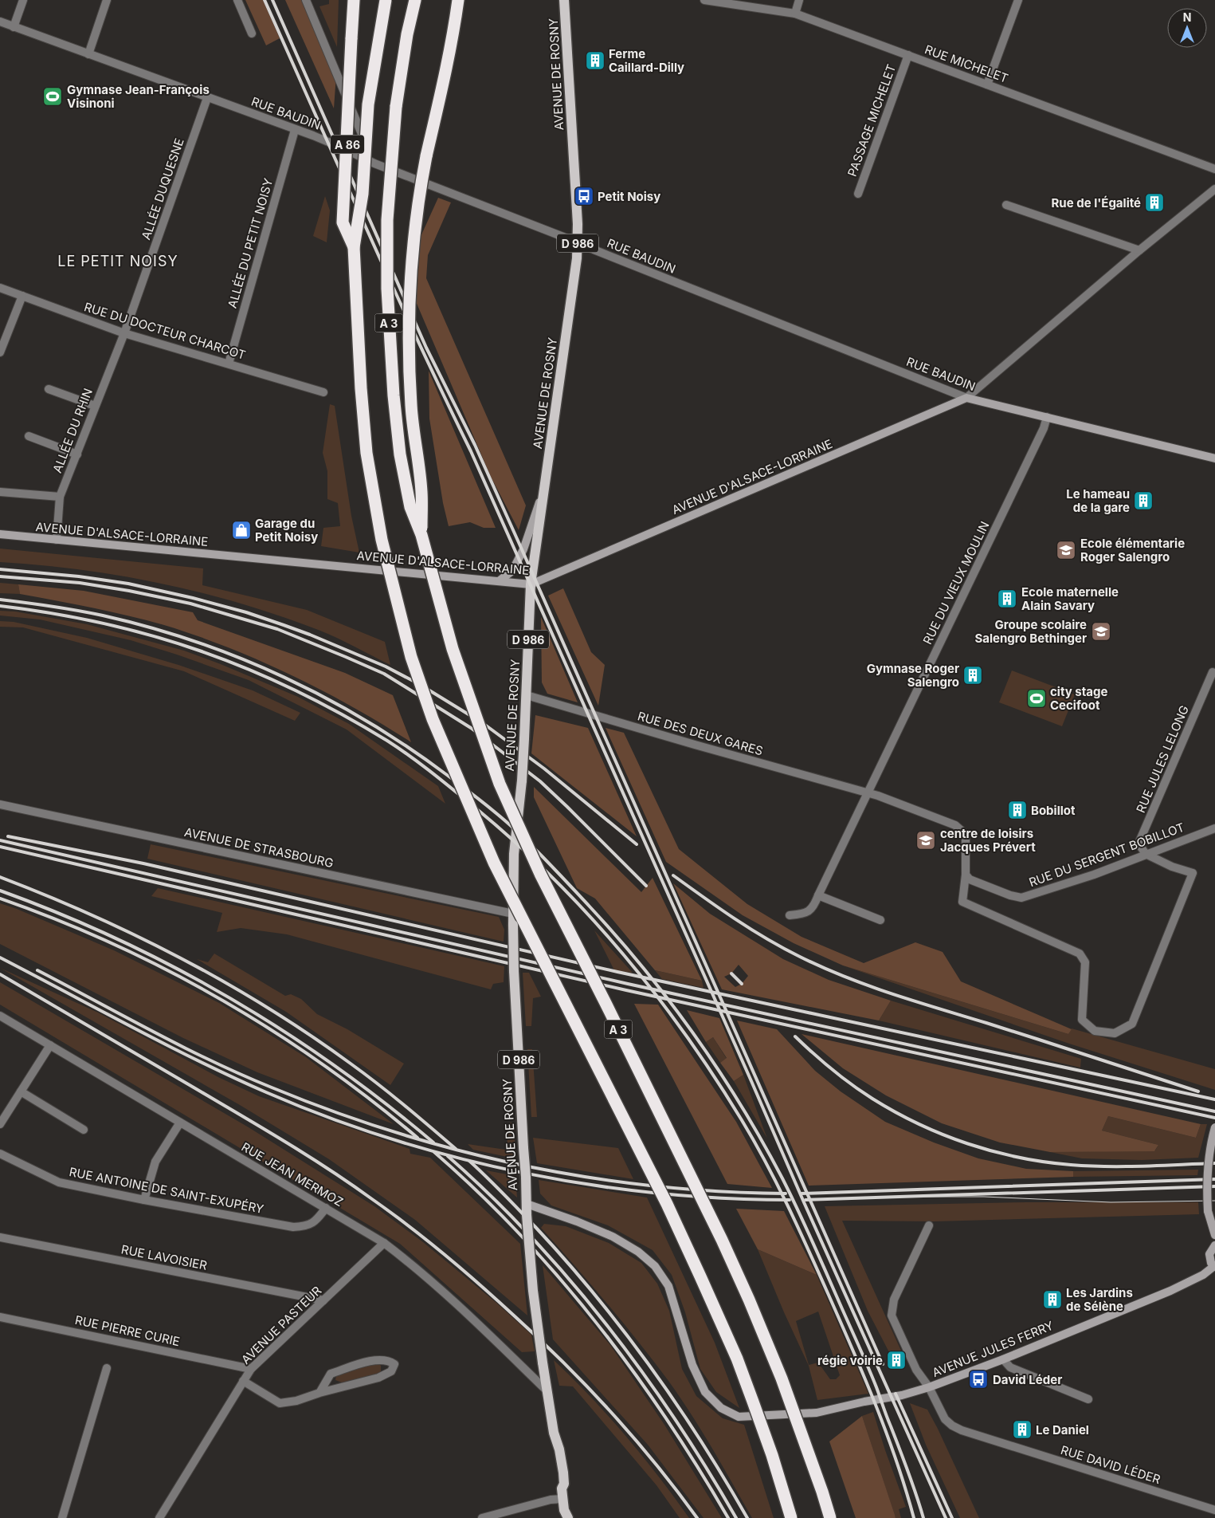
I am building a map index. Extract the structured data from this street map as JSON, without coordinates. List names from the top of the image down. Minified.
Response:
{"streets":{"highway":["A 86","A 3"],"main road":["AVENUE DE ROSNY","D 986"],"street":["RUE MICHELET","RUE BAUDIN","PASSAGE MICHELET","ALLÉE DUQUESNE","ALLÉE DU PETIT NOISY","RUE DU DOCTEUR CHARCOT","ALLÉE DU RHIN","AVENUE D'ALSACE-LORRAINE","RUE DU VIEUX MOULIN","RUE DES DEUX GARES","RUE JULES LELONG","AVENUE DE STRASBOURG","RUE DU SERGENT BOBILLOT","RUE JEAN MERMOZ","RUE ANTOINE DE SAINT-EXUPÉRY","RUE LAVOISIER","AVENUE PASTEUR","RUE PIERRE CURIE","AVENUE JULES FERRY","RUE DAVID LÉDER"]},"crossings":[["RUE MICHELET","PASSAGE MICHELET"],["AVENUE DE ROSNY","RUE BAUDIN"],["AVENUE DE ROSNY","AVENUE D'ALSACE-LORRAINE"],["AVENUE DE ROSNY","RUE DES DEUX GARES"],["AVENUE DE ROSNY","AVENUE DE STRASBOURG"],["AVENUE DE ROSNY","RUE JEAN MERMOZ"],["AVENUE DE ROSNY","AVENUE JULES FERRY"],["RUE BAUDIN","ALLÉE DUQUESNE"],["RUE BAUDIN","ALLÉE DU PETIT NOISY"],["RUE BAUDIN","AVENUE D'ALSACE-LORRAINE"],["RUE BAUDIN","RUE DU VIEUX MOULIN"],["A 86","A 3"],["ALLÉE DUQUESNE","RUE DU DOCTEUR CHARCOT"],["ALLÉE DUQUESNE","ALLÉE DU RHIN"],["ALLÉE DU PETIT NOISY","RUE DU DOCTEUR CHARCOT"],["RUE DU DOCTEUR CHARCOT","ALLÉE DU RHIN"],["ALLÉE DU RHIN","AVENUE D'ALSACE-LORRAINE"],["RUE DU VIEUX MOULIN","RUE DES DEUX GARES"],["RUE JULES LELONG","RUE DU SERGENT BOBILLOT"],["RUE JEAN MERMOZ","RUE ANTOINE DE SAINT-EXUPÉRY"],["RUE JEAN MERMOZ","AVENUE PASTEUR"],["RUE LAVOISIER","AVENUE PASTEUR"],["AVENUE PASTEUR","RUE PIERRE CURIE"],["AVENUE JULES FERRY","RUE DAVID LÉDER"]],"districts":["LE PETIT NOISY"],"places":{"building":["Ferme Caillard-Dilly","Rue de l'Égalité","Le hameau de la gare","Ecole maternelle Alain Savary","Gymnase Roger Salengro","Bobillot","Les Jardins de Sélène","régie voirie","Le Daniel"],"sports":["Gymnase Jean-François Visinoni","city stage Cecifoot"],"bus stop":["Petit Noisy","David Léder"],"shop":["Garage du Petit Noisy"],"school or university":["Ecole élémentarie Roger Salengro","Groupe scolaire Salengro Bethinger","centre de loisirs Jacques Prévert"]},"north":"top"}
